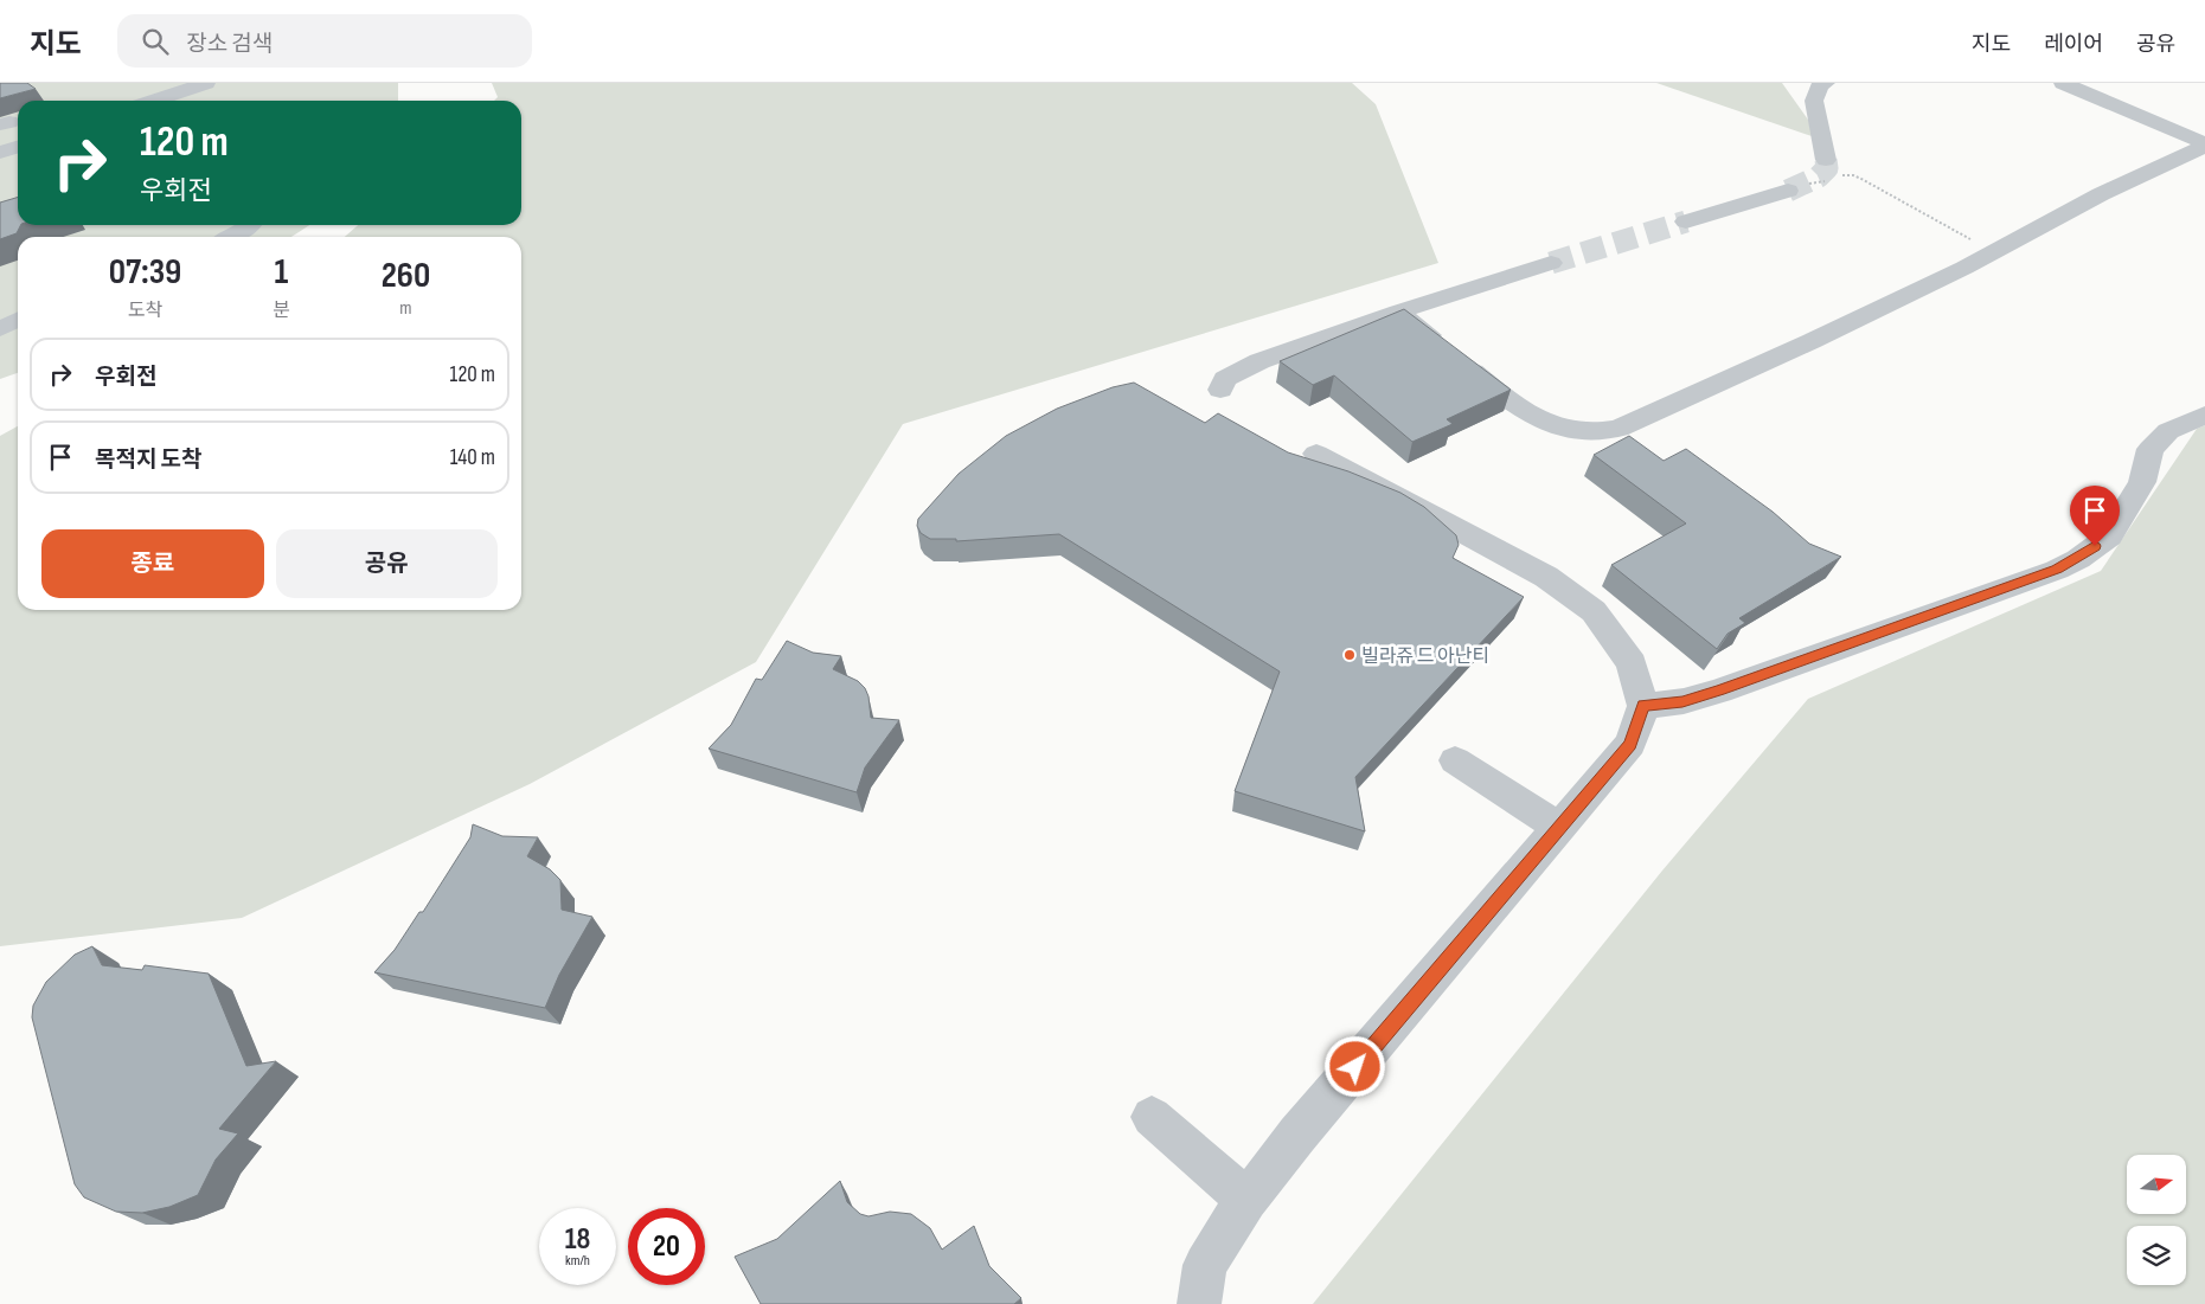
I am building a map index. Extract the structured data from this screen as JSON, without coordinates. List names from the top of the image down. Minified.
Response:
{"places":["빌라쥬 드 아난티"],"north":"right","page":{"header":"지도","search":"장소 검색","nav":["지도","레이어","공유"],"turn":["120 m","우회전"],"eta":["07:39","도착","1","분","260","m"],"list":[{"name":"우회전","value":"120 m"},{"name":"목적지 도착","value":"140 m"}],"buttons":["종료","공유"],"speed":"18 km/h","limit":"20"}}
